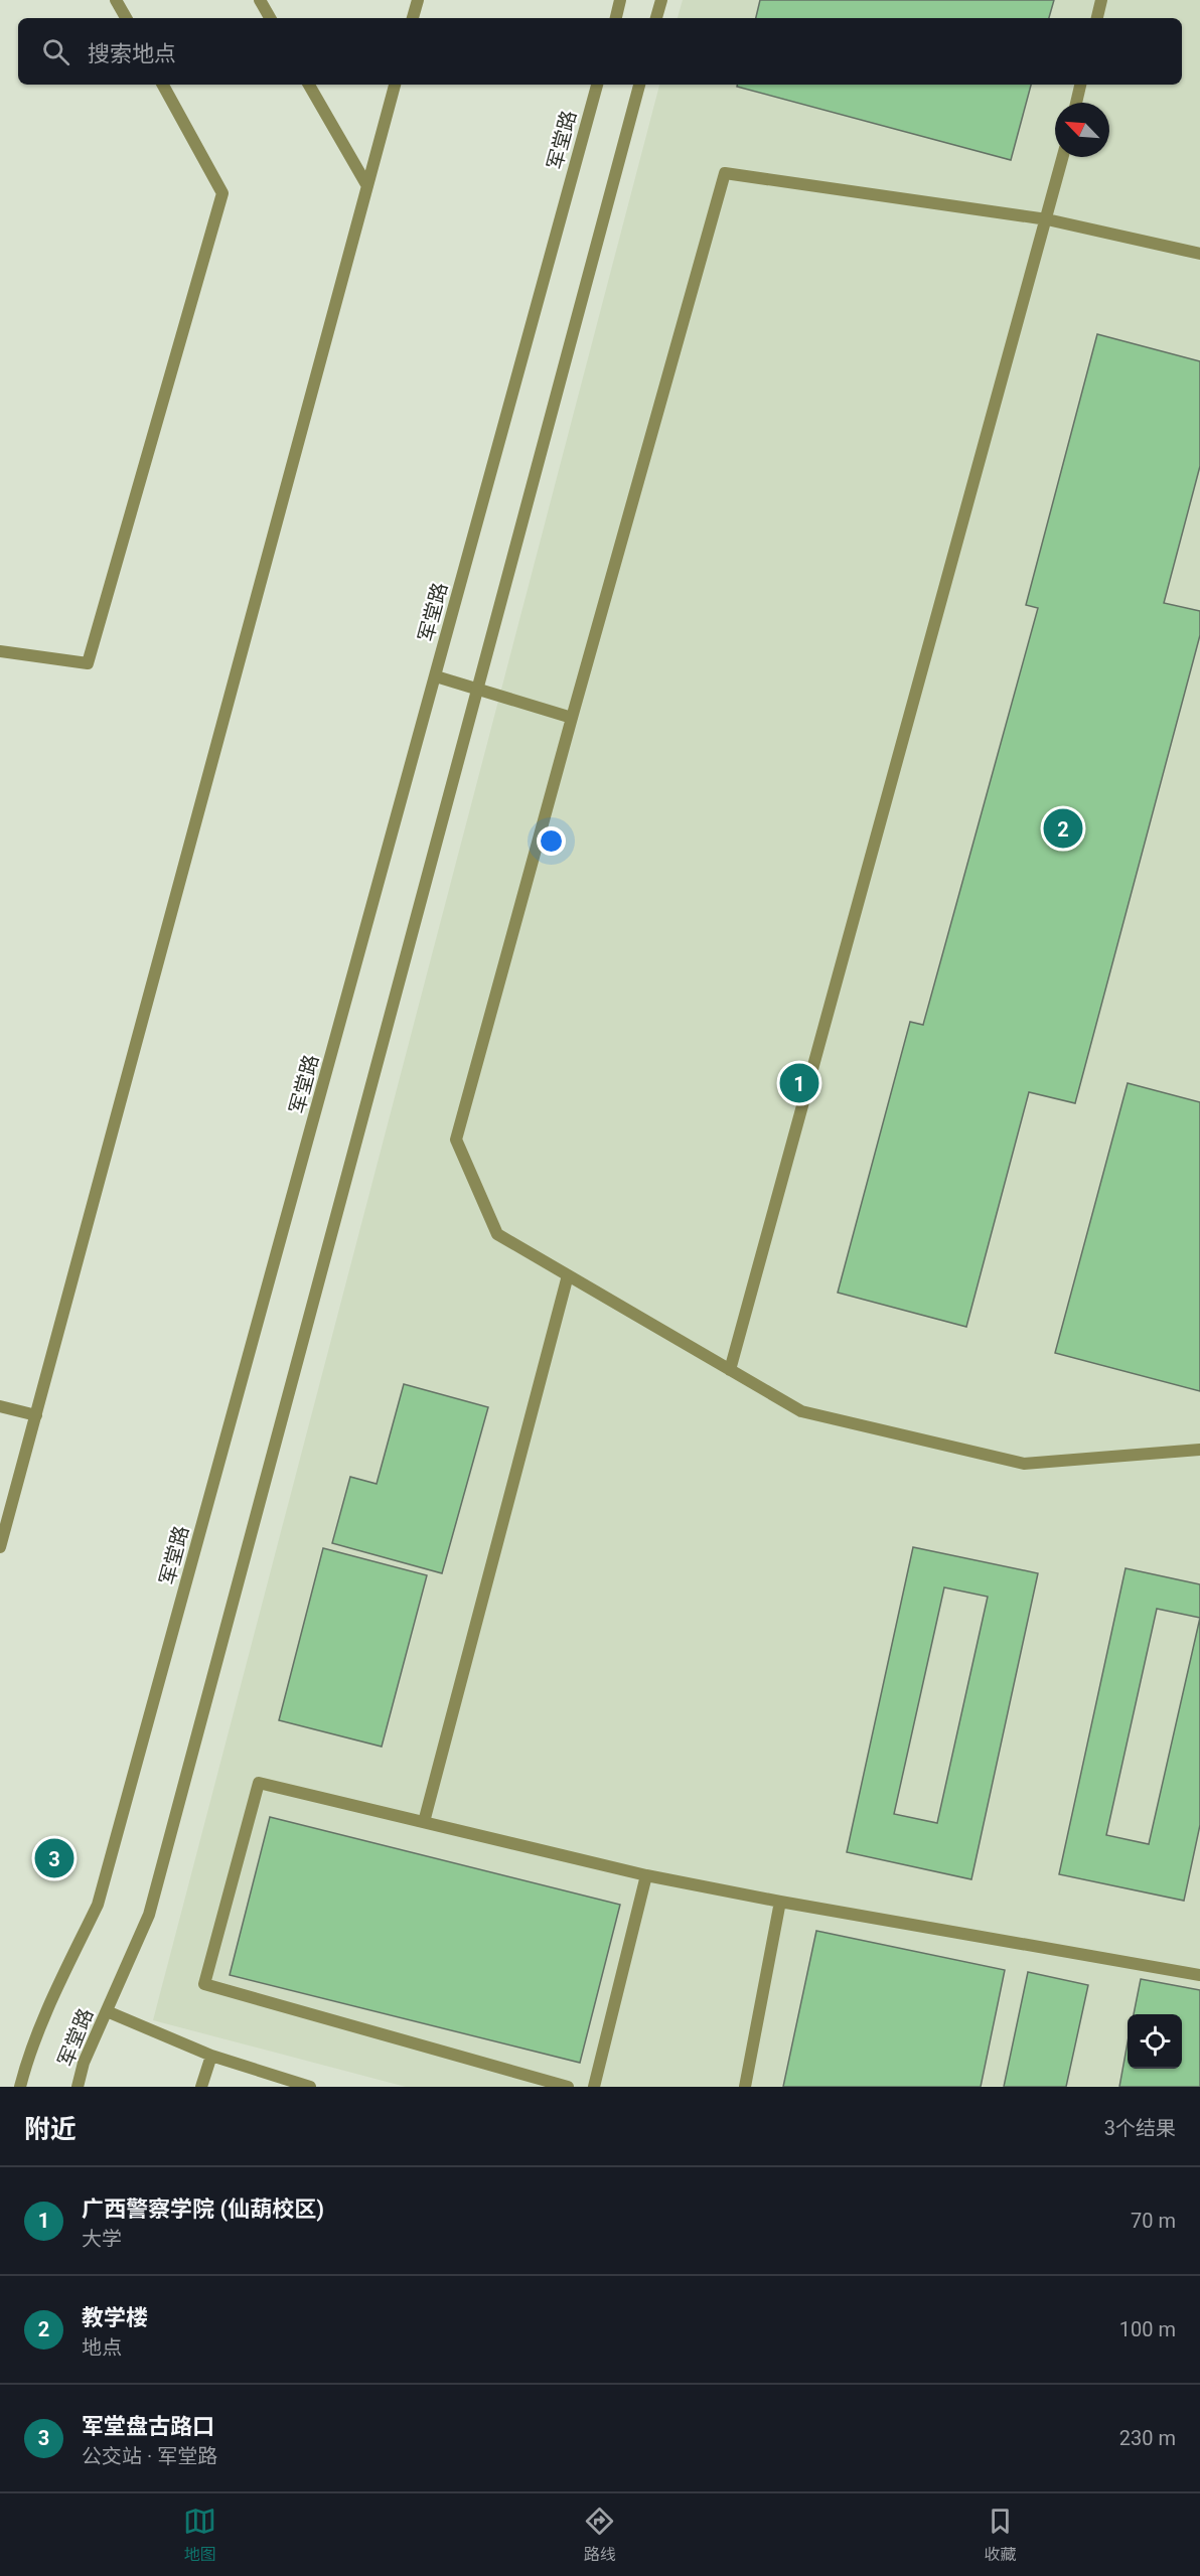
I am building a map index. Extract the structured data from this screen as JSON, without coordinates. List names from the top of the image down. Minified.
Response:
{"streets":{"street":["军堂路"]},"north":"top left","page":{"search":"搜索地点","pins":["2","1","3"],"heading":["附近","3个结果"],"list":[{"mark":"1","name":"广西警察学院 (仙葫校区)","note":"大学","value":"70 m"},{"mark":"2","name":"教学楼","note":"地点","value":"100 m"},{"mark":"3","name":"军堂盘古路口","note":"公交站 · 军堂路","value":"230 m"}],"nav":["地图","路线","收藏"]}}
